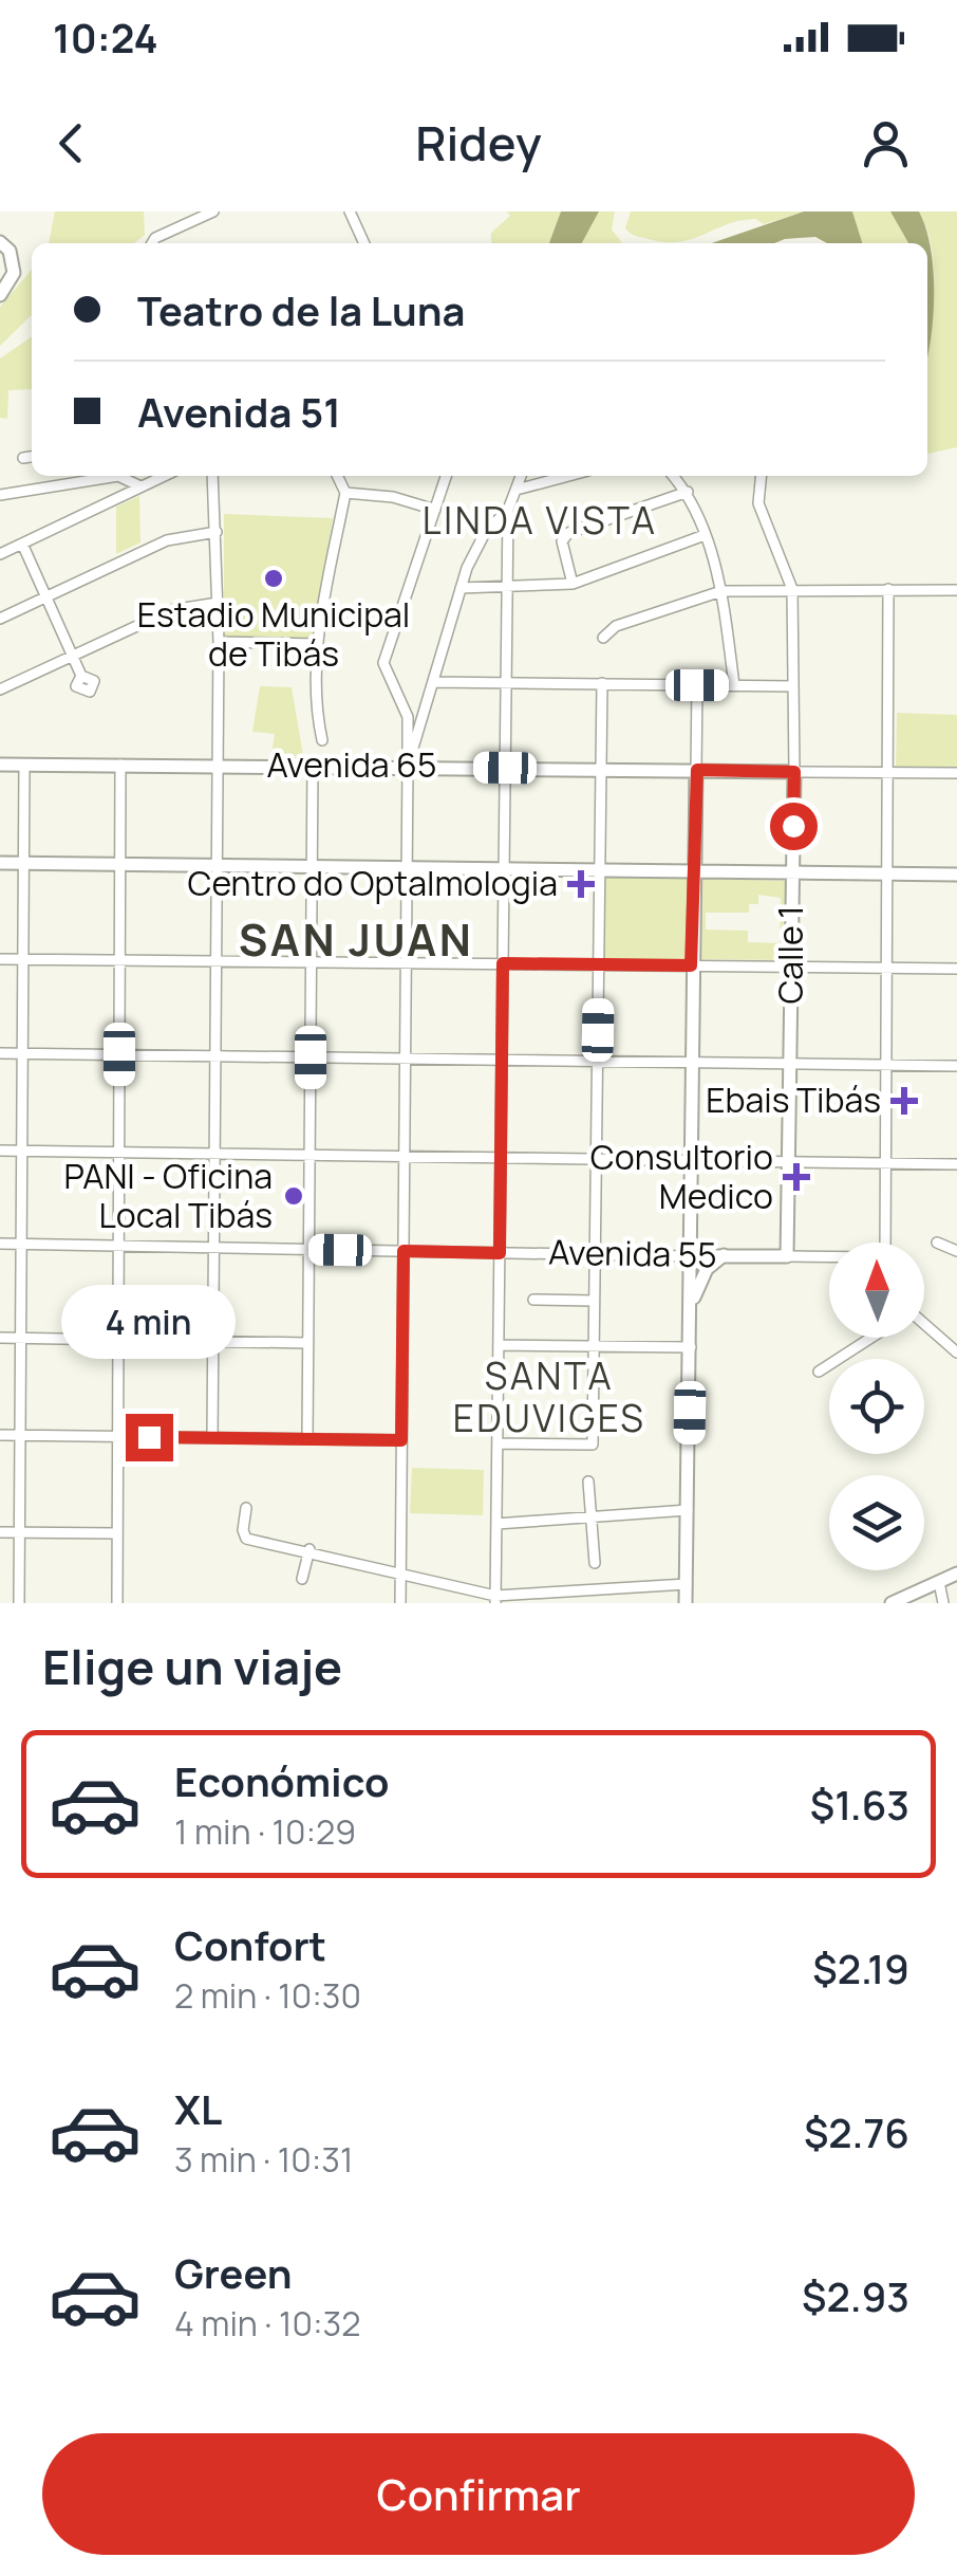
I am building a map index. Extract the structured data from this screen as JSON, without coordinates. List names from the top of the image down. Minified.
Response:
{"streets":{"main road":["Avenida 65","Calle 1","Avenida 55"]},"crossings":[["Avenida 65","Calle 1"],["Calle 1","Avenida 55"]],"districts":["LINDA VISTA","SAN JUAN","SANTA EDUVIGES"],"places":{"other":["Estadio Municipal de Tibás","PANI - Oficina Local Tibás"],"health":["Centro do Optalmologia","Ebais Tibás","Consultorio Medico"]},"north":"top","page":{"status":"10:24","header":"Ridey","banner":["Teatro de la Luna","Avenida 51"],"bubble":"4 min","heading":"Elige un viaje","list":[{"name":"Económico","note":"1 min · 10:29","value":"$1.63"},{"name":"Confort","note":"2 min · 10:30","value":"$2.19"},{"name":"XL","note":"3 min · 10:31","value":"$2.76"},{"name":"Green","note":"4 min · 10:32","value":"$2.93"}],"buttons":"Confirmar"}}
